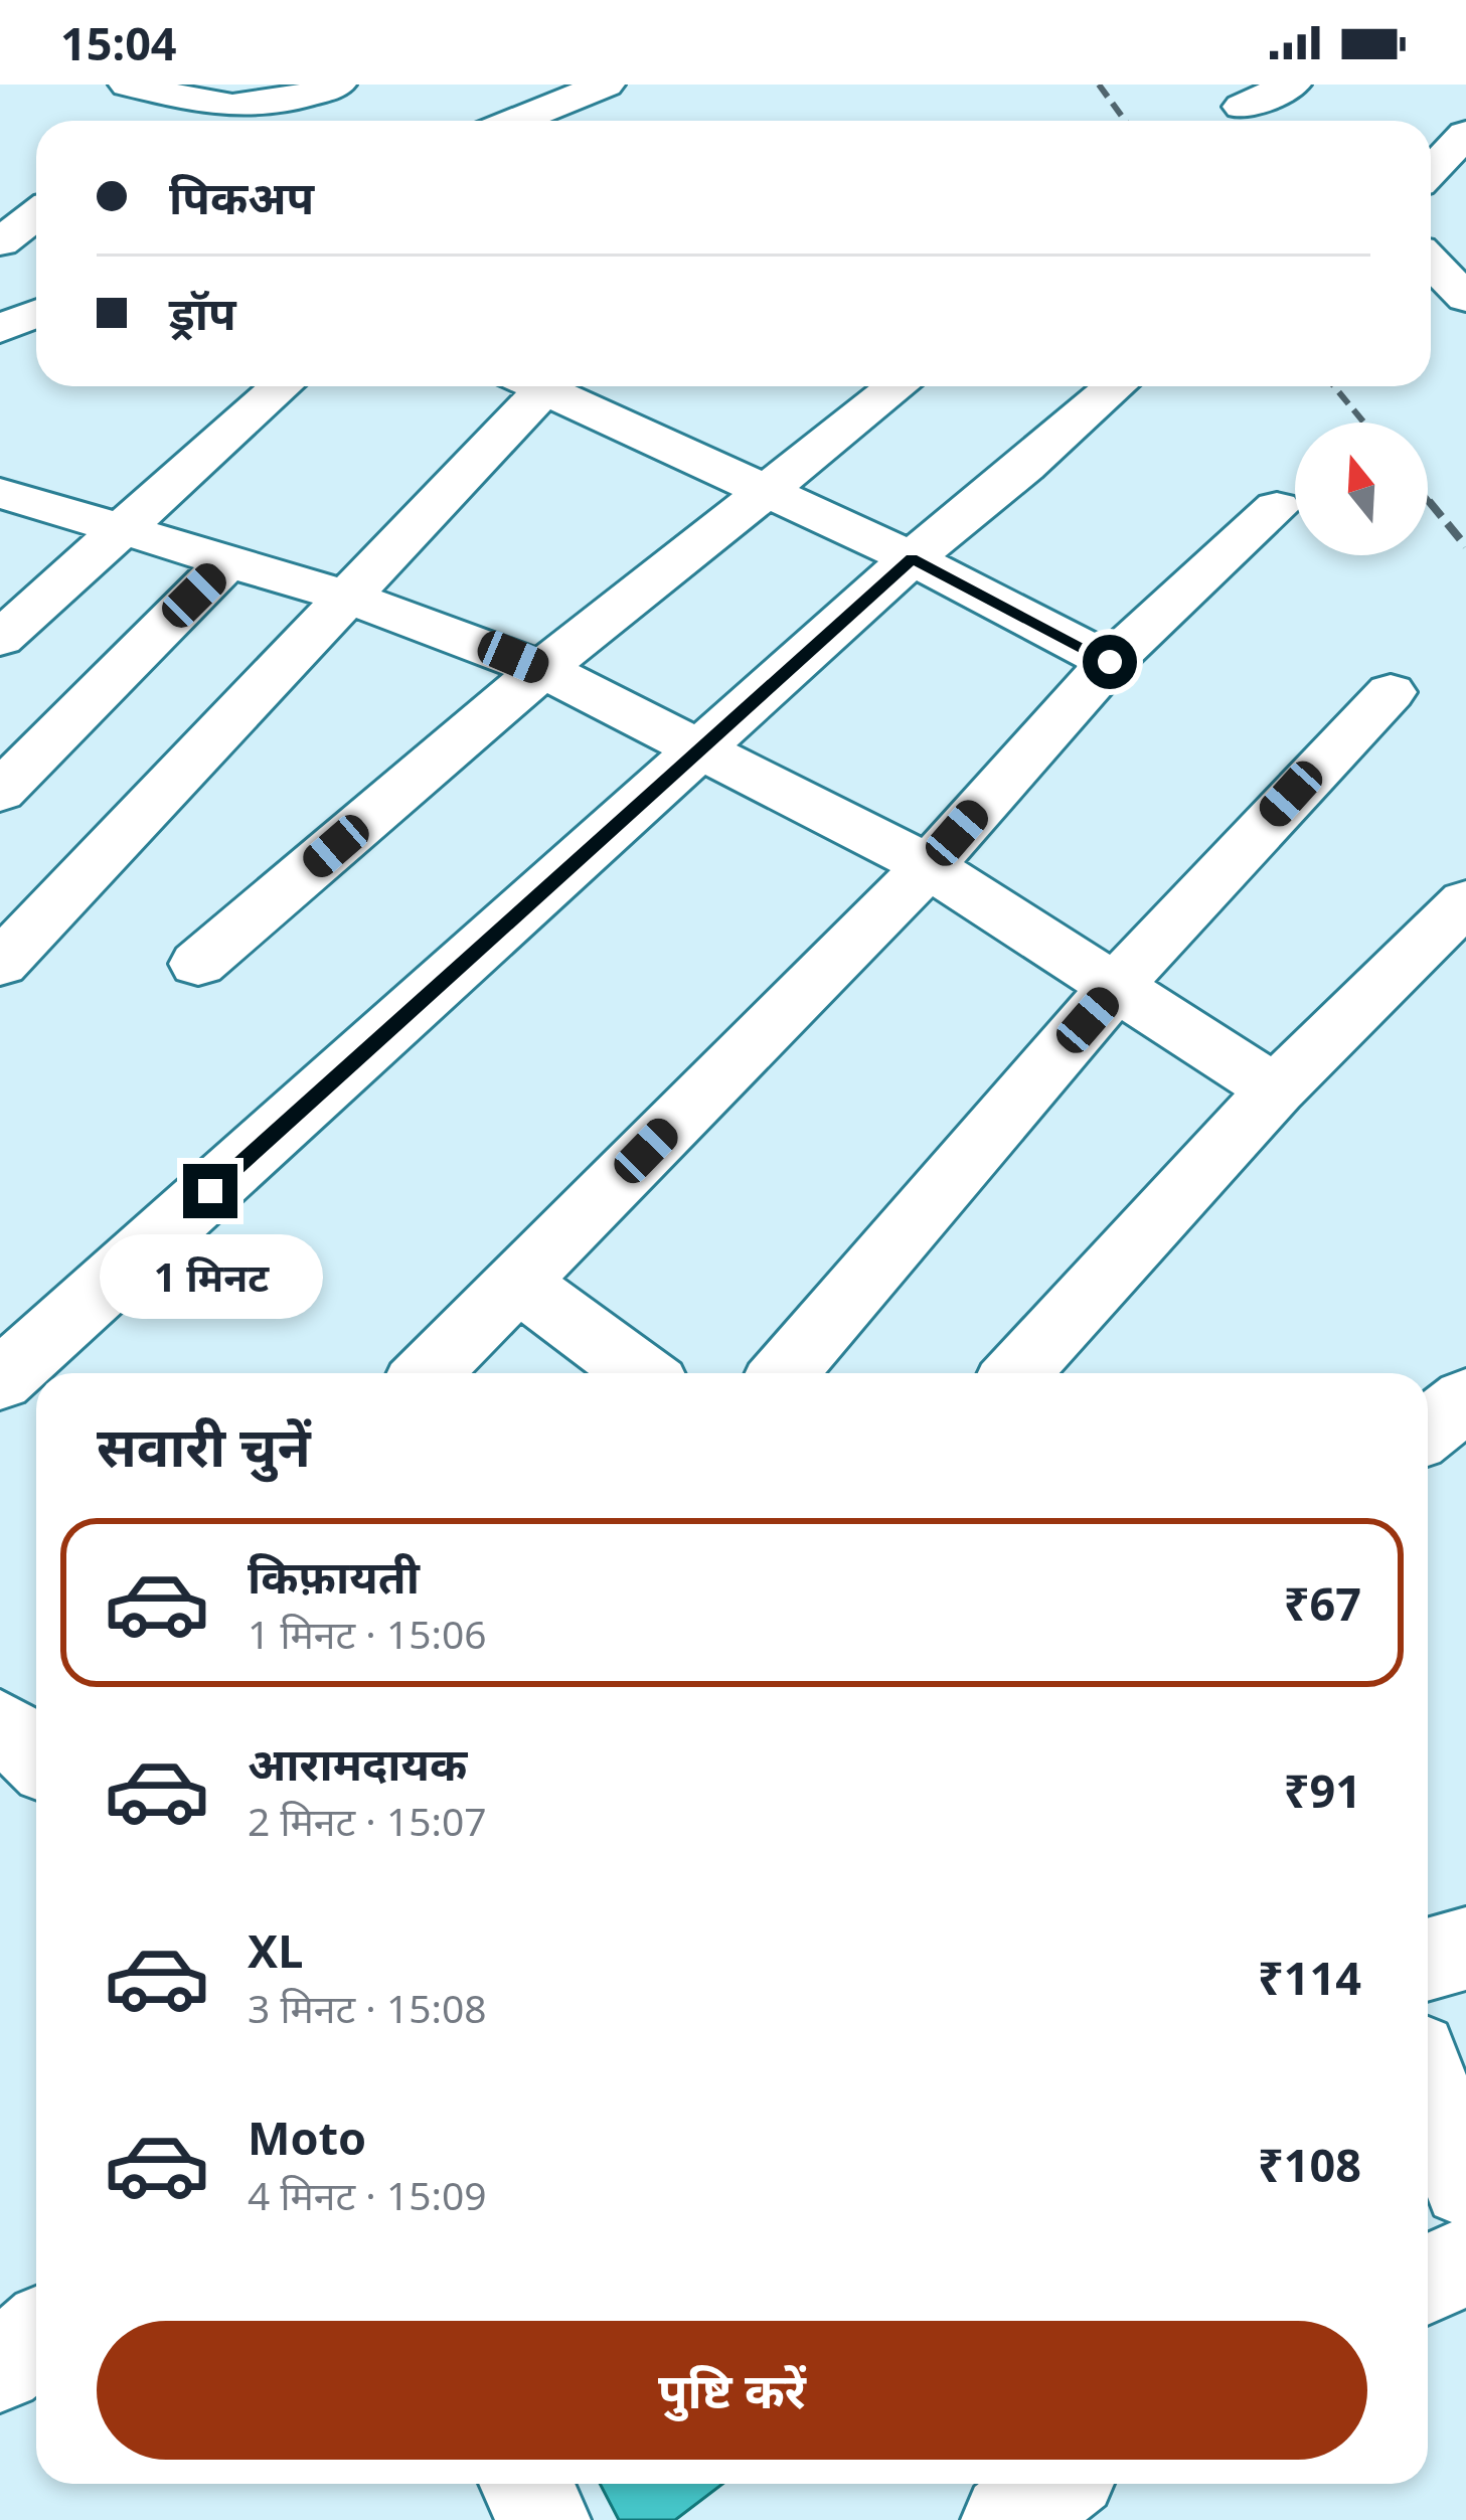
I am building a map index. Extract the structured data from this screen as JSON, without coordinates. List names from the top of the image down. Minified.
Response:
{"north":"top","page":{"status":"15:04","banner":["पिकअप","ड्रॉप"],"bubble":"1 मिनट","heading":"सवारी चुनें","list":[{"name":"किफ़ायती","note":"1 मिनट · 15:06","value":"₹67"},{"name":"आरामदायक","note":"2 मिनट · 15:07","value":"₹91"},{"name":"XL","note":"3 मिनट · 15:08","value":"₹114"},{"name":"Moto","note":"4 मिनट · 15:09","value":"₹108"}],"buttons":"पुष्टि करें"}}
